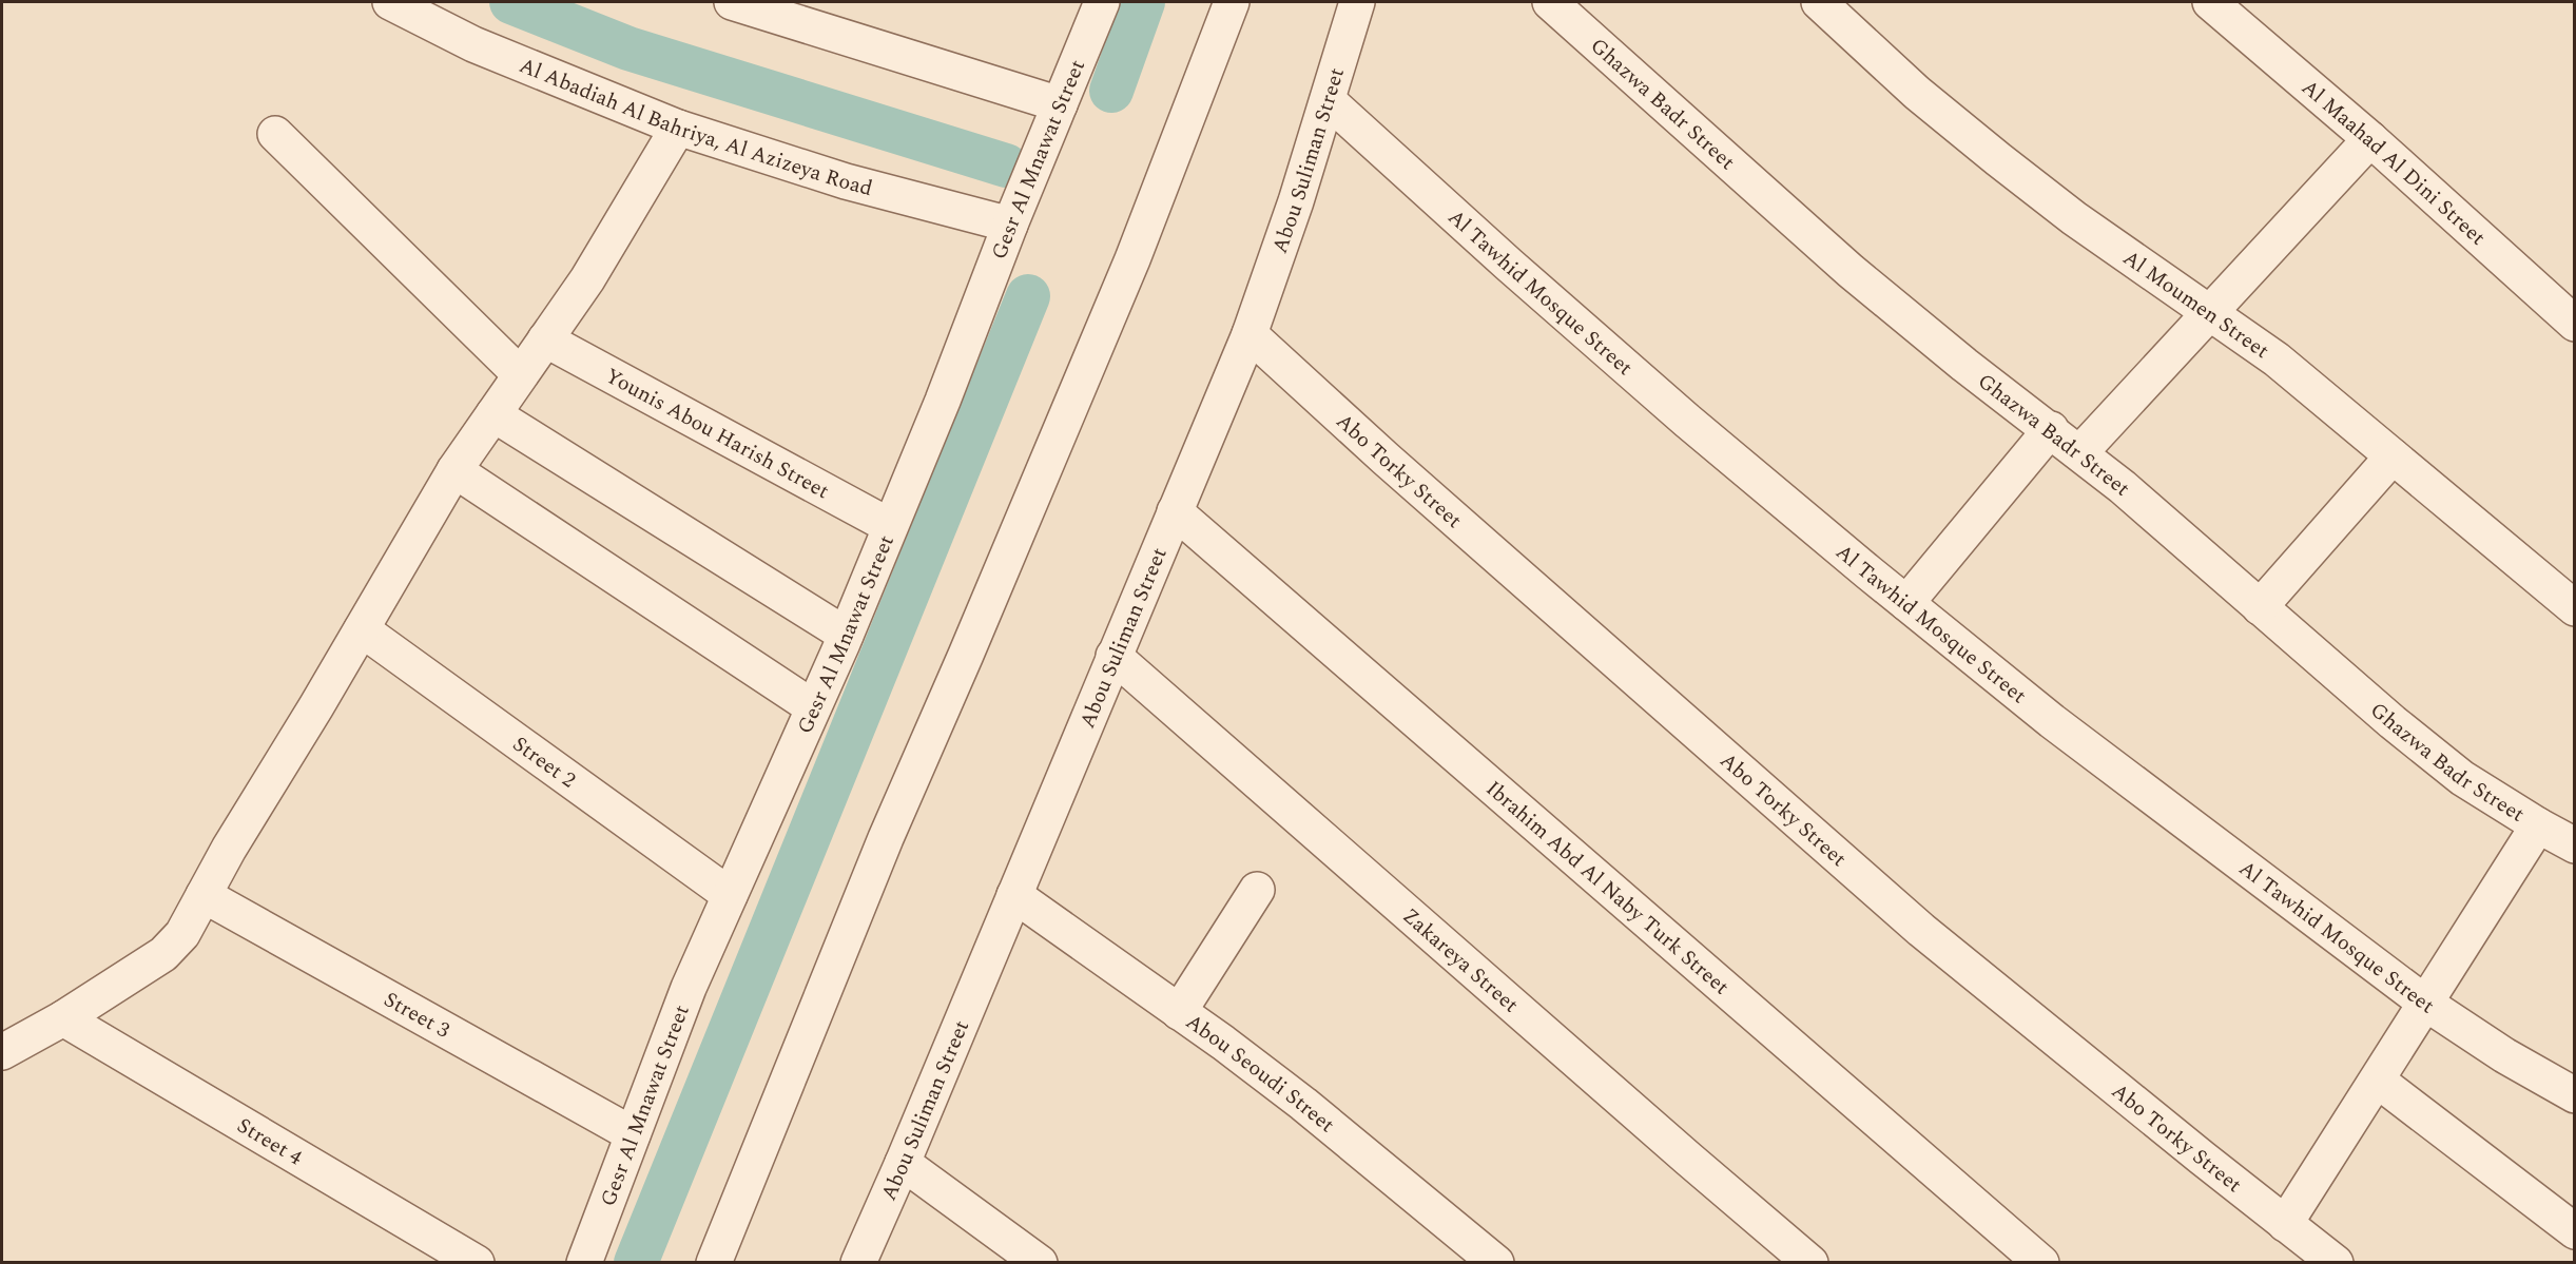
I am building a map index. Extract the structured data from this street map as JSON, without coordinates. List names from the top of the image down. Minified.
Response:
{"streets":{"street":["Ghazwa Badr Street","Al Abadiah Al Bahriya, Al Azizeya Road","Gesr Al Mnawat Street","Abou Suliman Street","Al Maahad Al Dini Street","Al Tawhid Mosque Street","Al Moumen Street","Younis Abou Harish Street","Abo Torky Street","Street 2","Ibrahim Abd Al Naby Turk Street","Zakareya Street","Street 3","Abou Seoudi Street","Street 4"]},"crossings":[["Al Abadiah Al Bahriya, Al Azizeya Road","Gesr Al Mnawat Street"],["Gesr Al Mnawat Street","Younis Abou Harish Street"],["Gesr Al Mnawat Street","Street 2"],["Gesr Al Mnawat Street","Street 3"],["Abou Suliman Street","Al Tawhid Mosque Street"],["Abou Suliman Street","Abo Torky Street"],["Abou Suliman Street","Ibrahim Abd Al Naby Turk Street"],["Abou Suliman Street","Zakareya Street"],["Abou Suliman Street","Abou Seoudi Street"]]}
